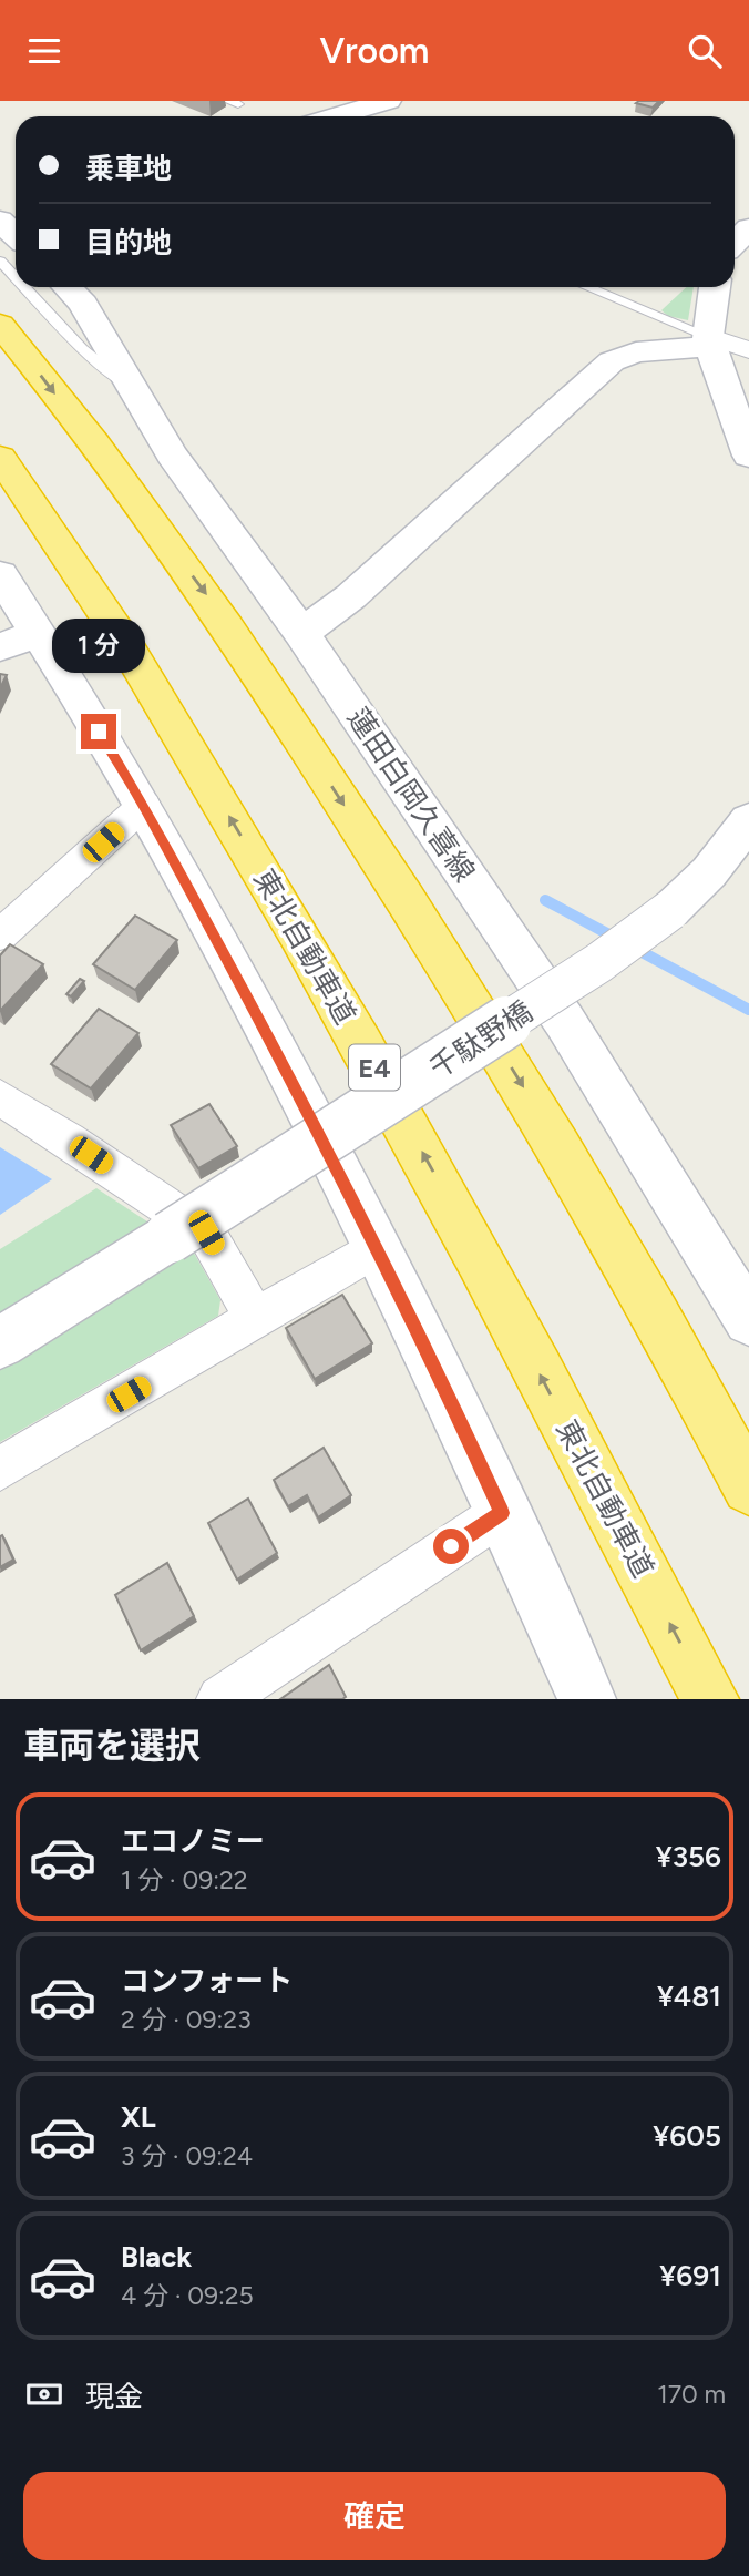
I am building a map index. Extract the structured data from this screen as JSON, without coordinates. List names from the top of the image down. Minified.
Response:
{"streets":{"highway":["東北自動車道","E4"],"street":["蓮田白岡久喜線","千駄野橋"]},"page":{"header":"Vroom","banner":["乗車地","目的地"],"bubble":"1 分","heading":"車両を選択","list":[{"name":"エコノミー","note":"1 分 · 09:22","value":"¥356"},{"name":"コンフォート","note":"2 分 · 09:23","value":"¥481"},{"name":"XL","note":"3 分 · 09:24","value":"¥605"},{"name":"Black","note":"4 分 · 09:25","value":"¥691"}],"pay":["現金","170 m"],"buttons":"確定"}}
